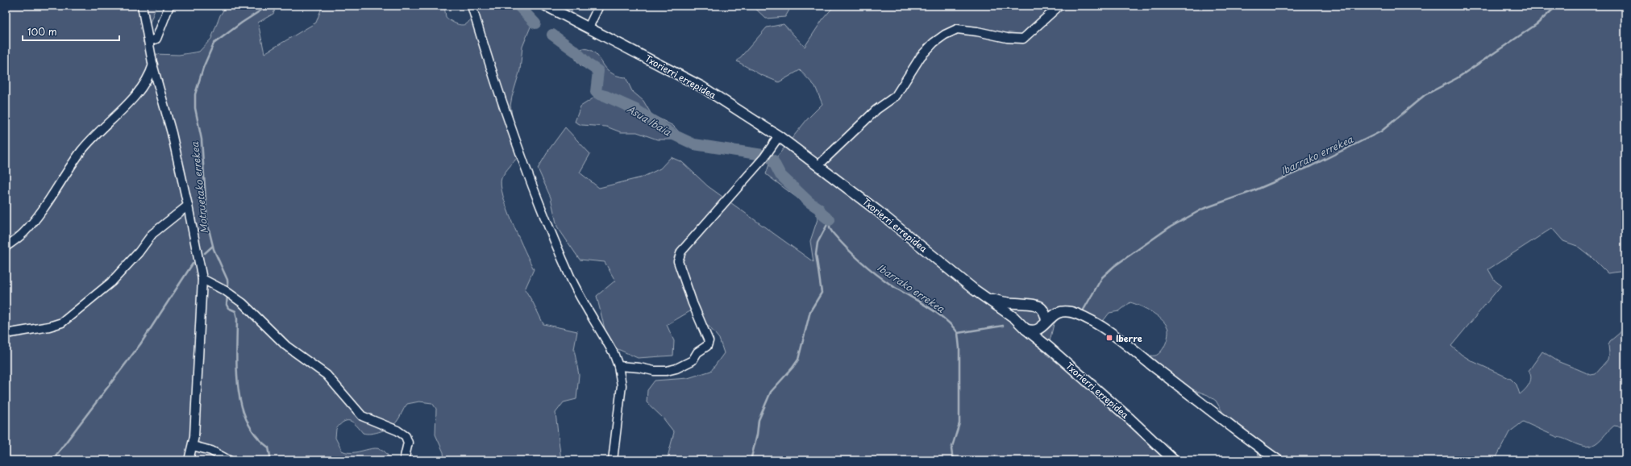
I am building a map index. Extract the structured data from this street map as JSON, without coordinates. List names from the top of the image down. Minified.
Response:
{"streets":{"street":["Txorierri errepidea"]},"water":["Asua Ibaia","Ibarrako errekea","Motruetako errekea"],"places":{"transit":["Iberre"]},"scale_bar":"100 m"}
